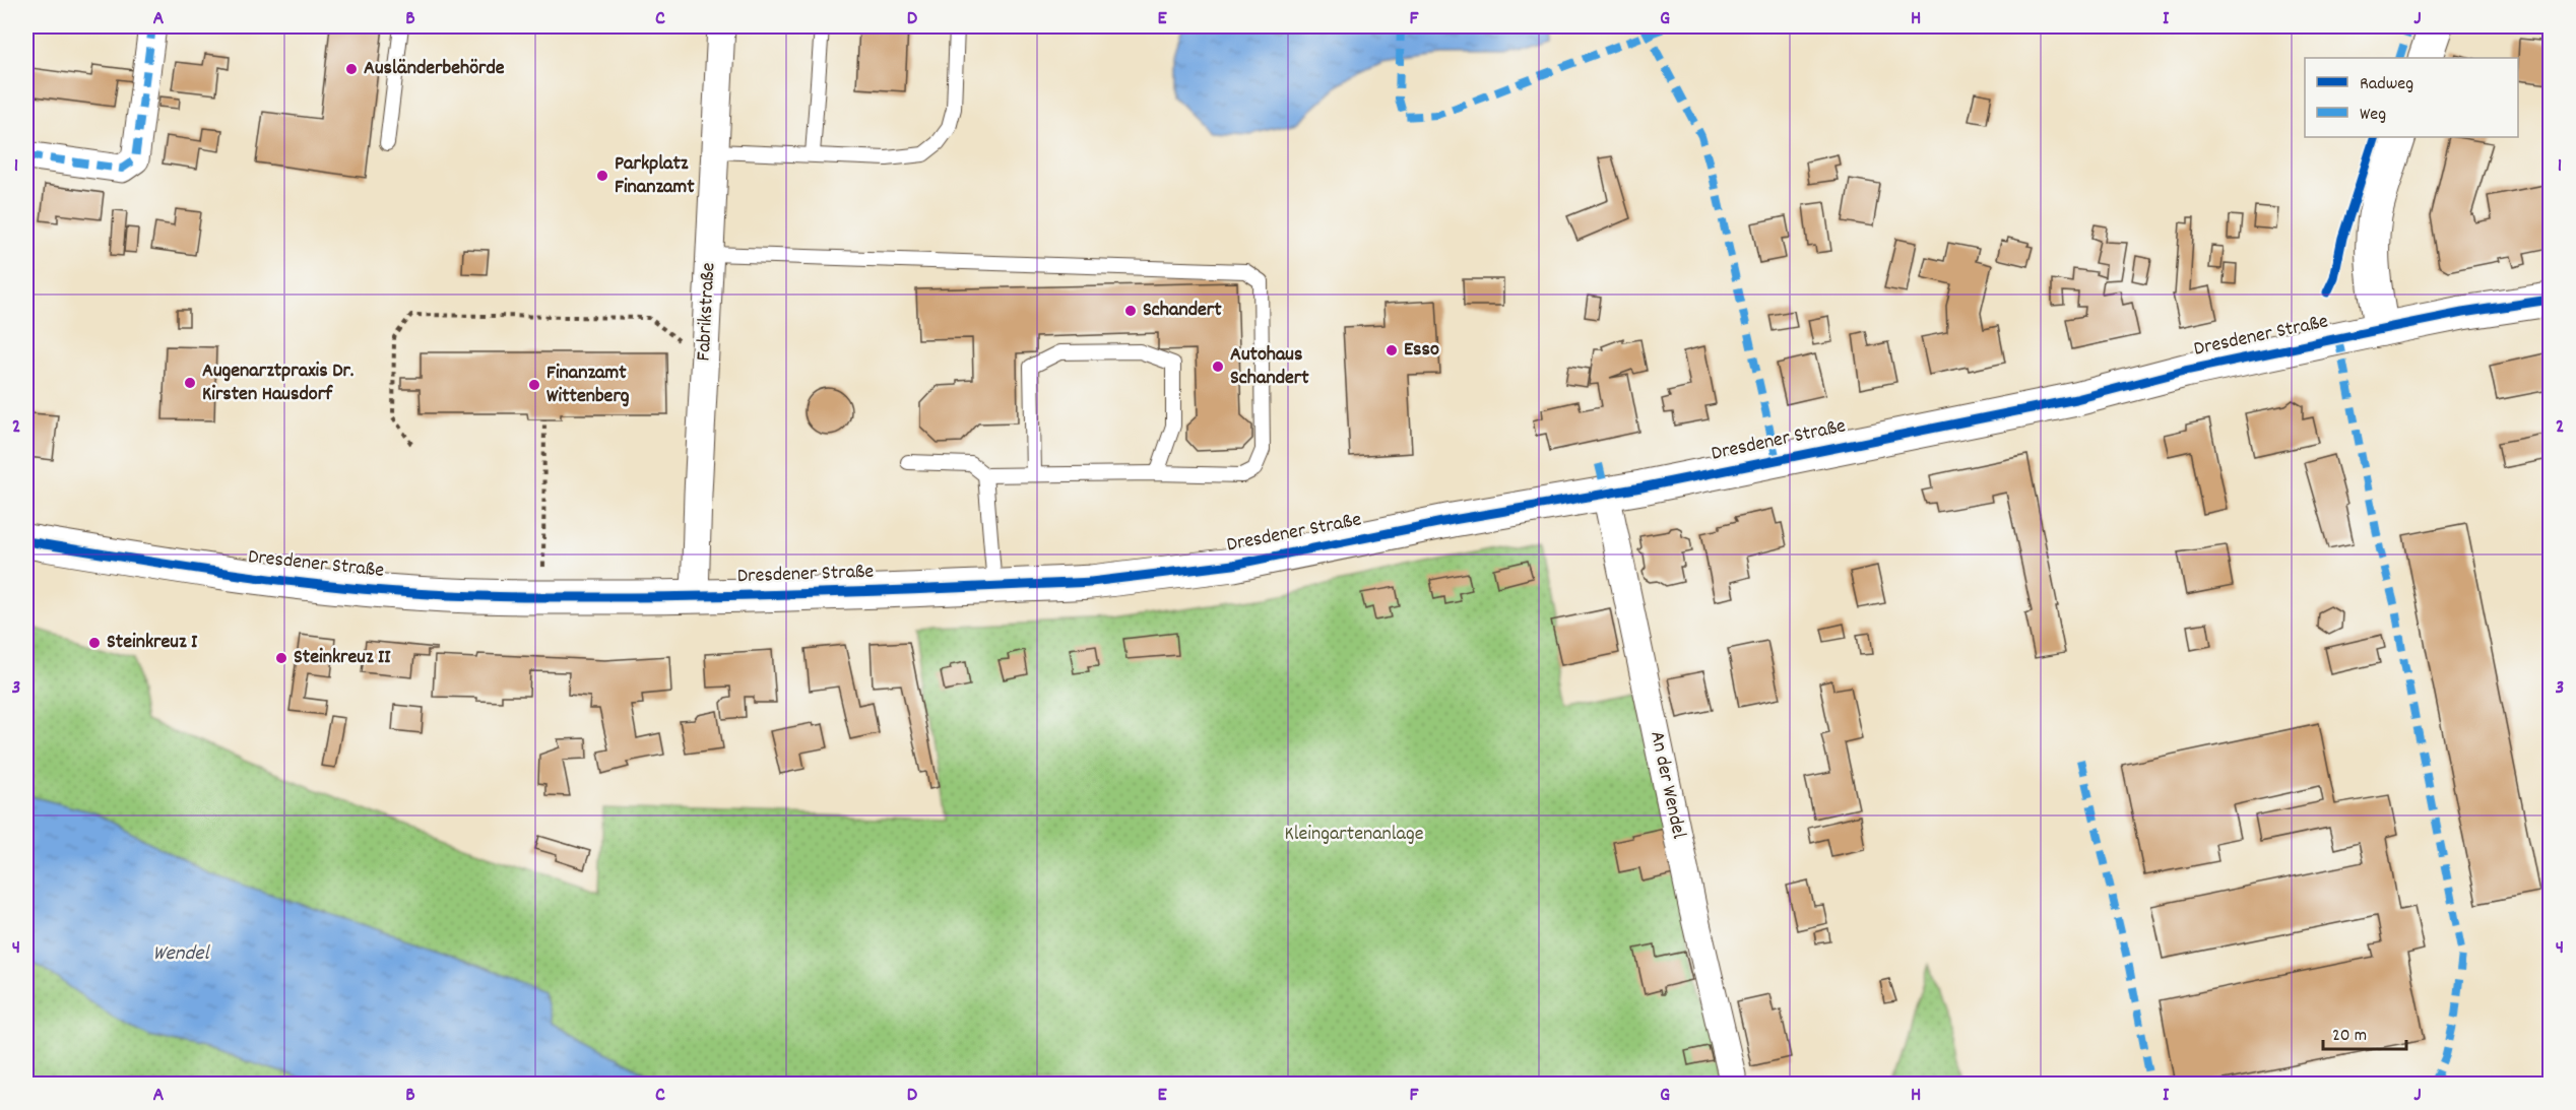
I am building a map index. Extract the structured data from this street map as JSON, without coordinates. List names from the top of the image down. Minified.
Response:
{"streets":{"main road":["Dresdener Straße"],"street":["Fabrikstraße","An der Wendel"]},"crossings":[["Fabrikstraße","Dresdener Straße"],["Dresdener Straße","An der Wendel"]],"water":["Wendel"],"parks":["Kleingartenanlage"],"places":["Ausländerbehörde","Parkplatz Finanzamt","Schandert","Esso","Autohaus Schandert","Augenarztpraxis Dr. Kirsten Hausdorf","Finanzamt Wittenberg","Steinkreuz I","Steinkreuz II"],"legend":["Radweg","Weg"],"scale_bar":"20 m","grid":{"columns":["A","B","C","D","E","F","G","H","I","J"],"rows":["1","2","3","4"]}}
